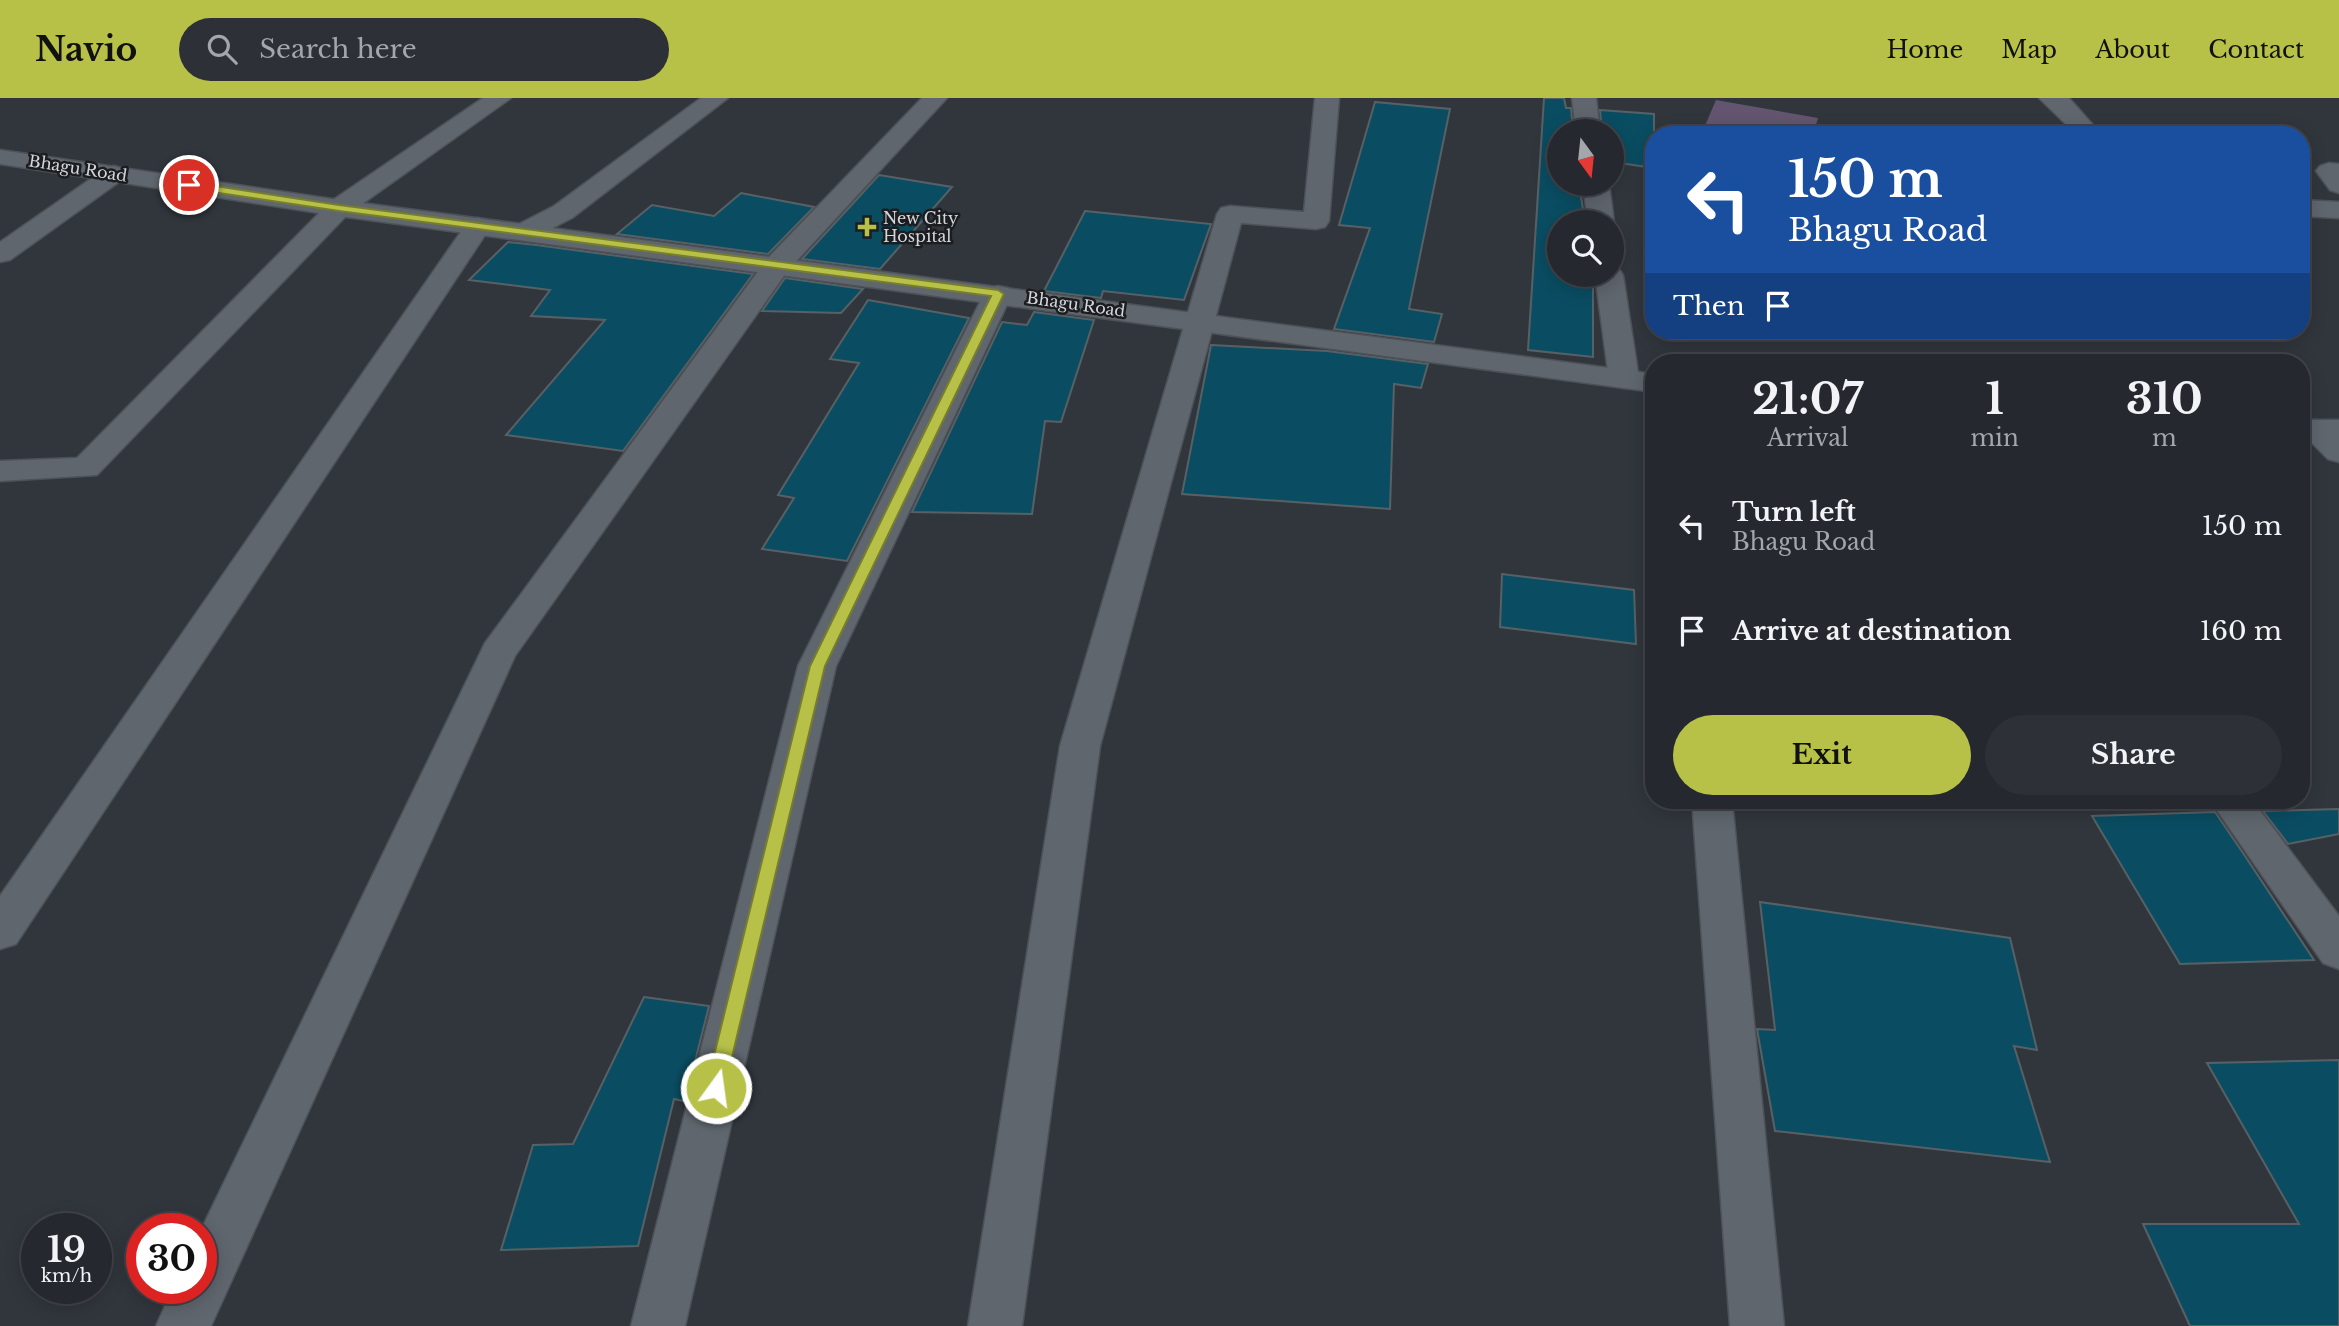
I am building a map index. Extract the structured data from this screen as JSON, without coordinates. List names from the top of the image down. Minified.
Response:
{"streets":{"street":["Bhagu Road"]},"places":{"health":["New City Hospital"]},"north":"bottom","page":{"header":"Navio","search":"Search here","nav":["Home","Map","About","Contact"],"turn":["150 m","Bhagu Road"],"then":"Then","eta":["21:07","Arrival","1","min","310","m"],"list":[{"name":"Turn left","note":"Bhagu Road","value":"150 m"},{"name":"Arrive at destination","value":"160 m"}],"buttons":["Exit","Share"],"speed":"19 km/h","limit":"30"}}
